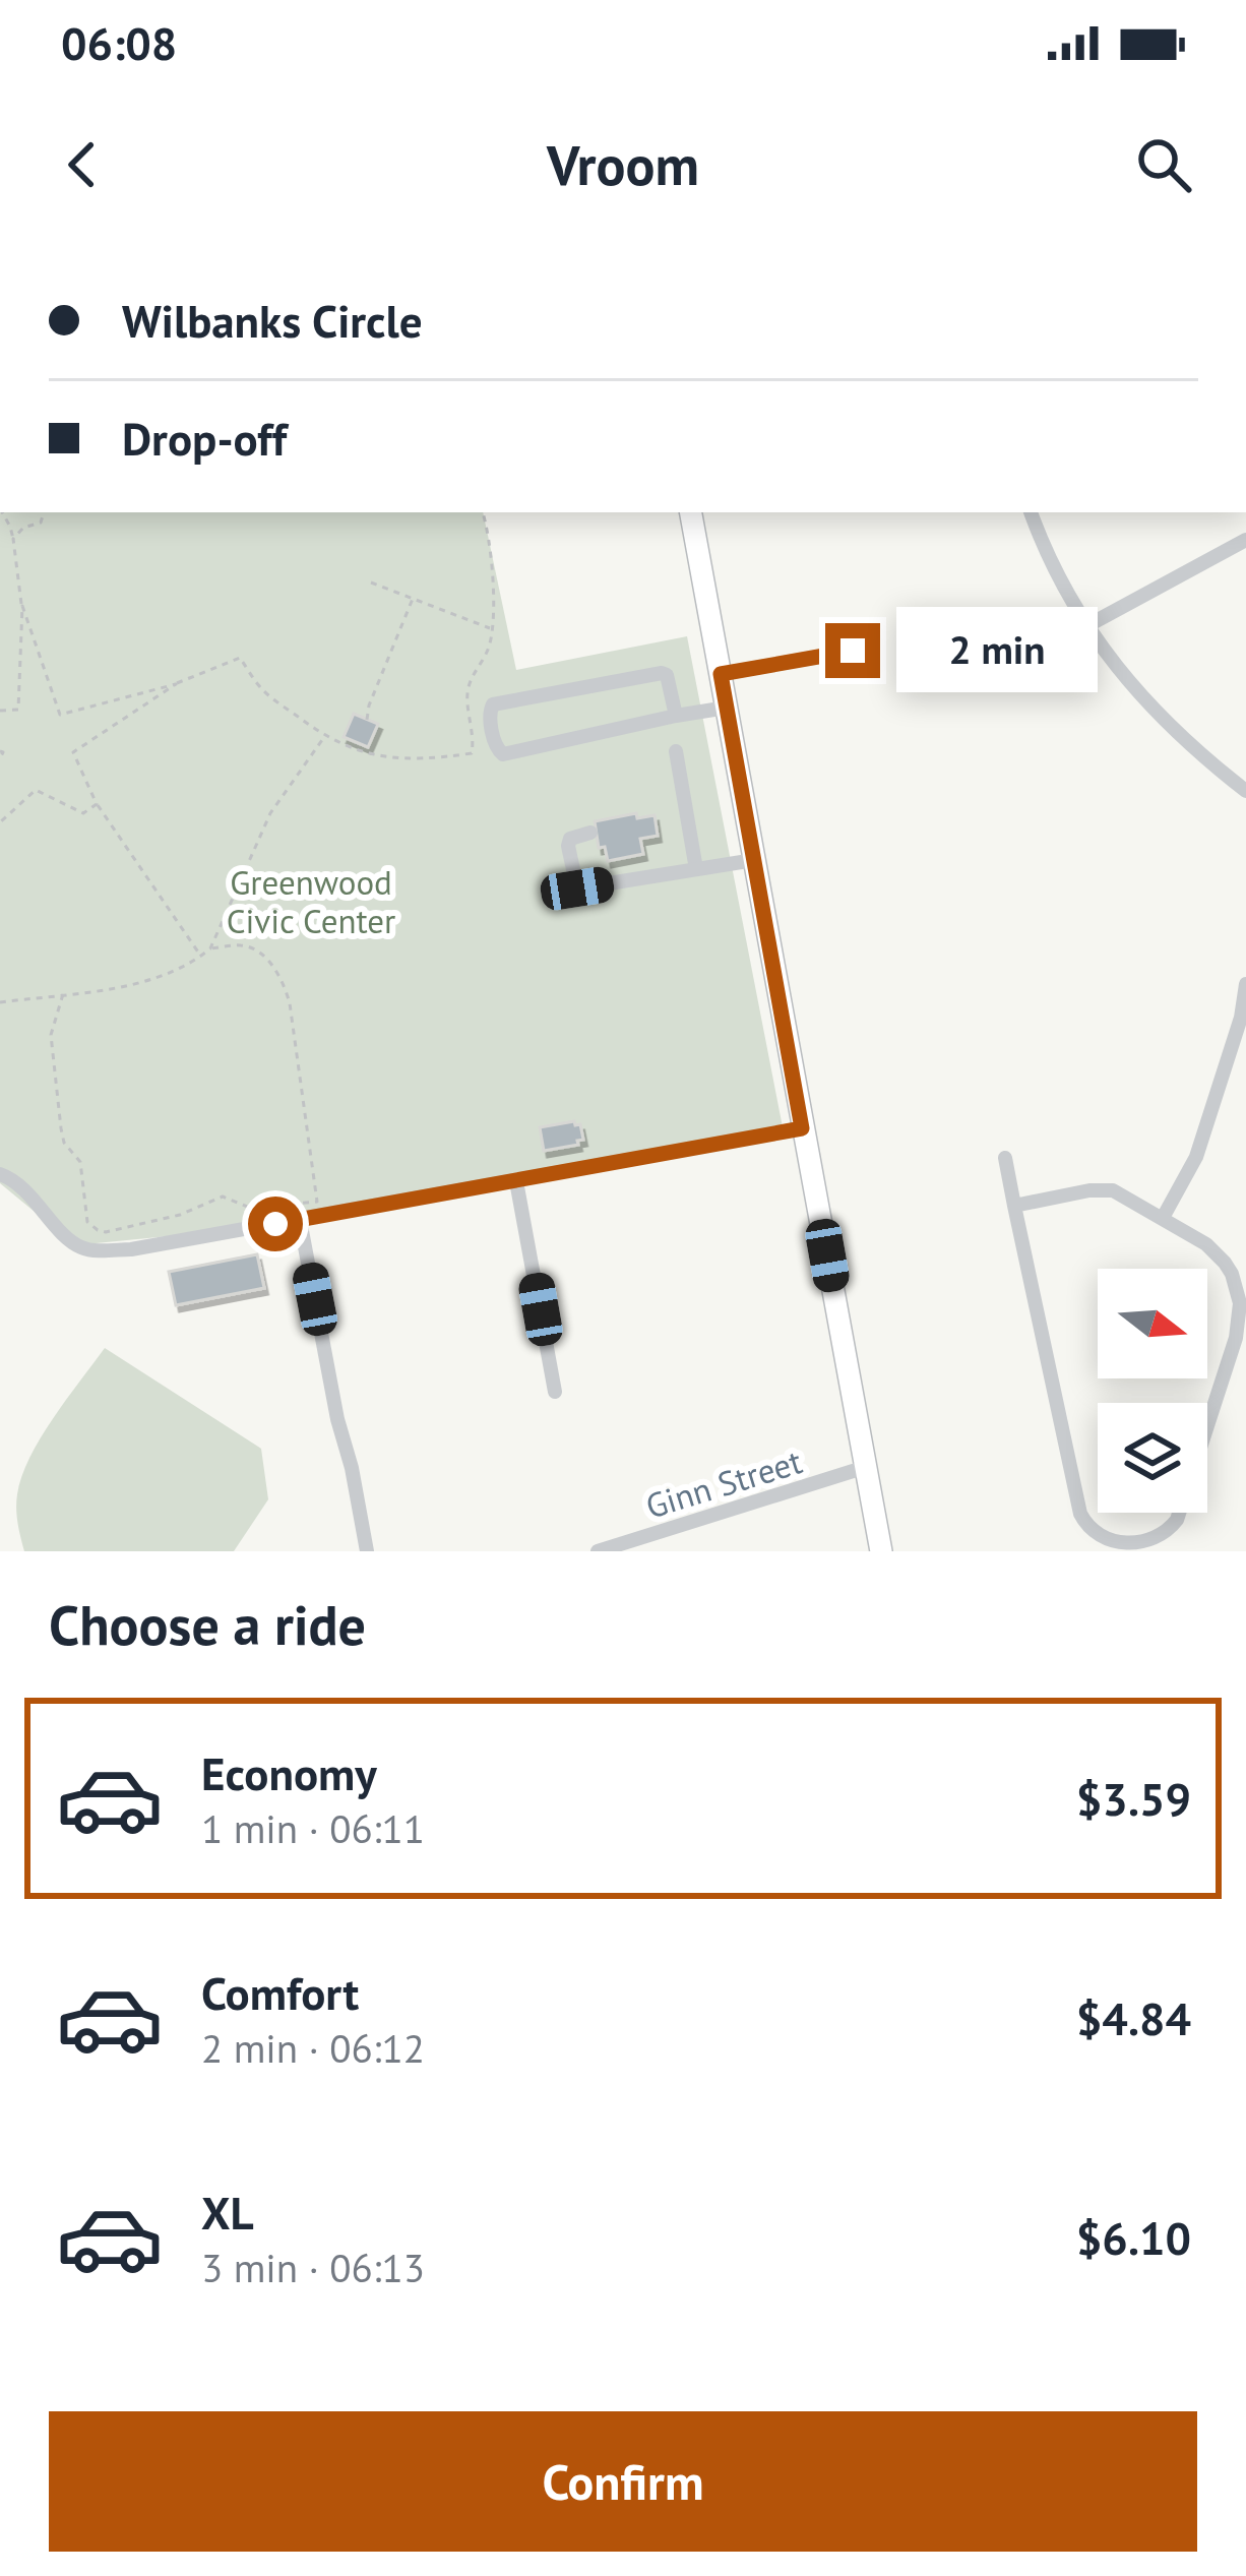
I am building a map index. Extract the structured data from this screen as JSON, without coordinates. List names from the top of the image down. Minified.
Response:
{"streets":{"street":["Ginn Street"]},"parks":["Greenwood Civic Center"],"north":"right","page":{"status":"06:08","header":"Vroom","banner":["Wilbanks Circle","Drop-off"],"bubble":"2 min","heading":"Choose a ride","list":[{"name":"Economy","note":"1 min · 06:11","value":"$3.59"},{"name":"Comfort","note":"2 min · 06:12","value":"$4.84"},{"name":"XL","note":"3 min · 06:13","value":"$6.10"}],"buttons":"Confirm"}}
